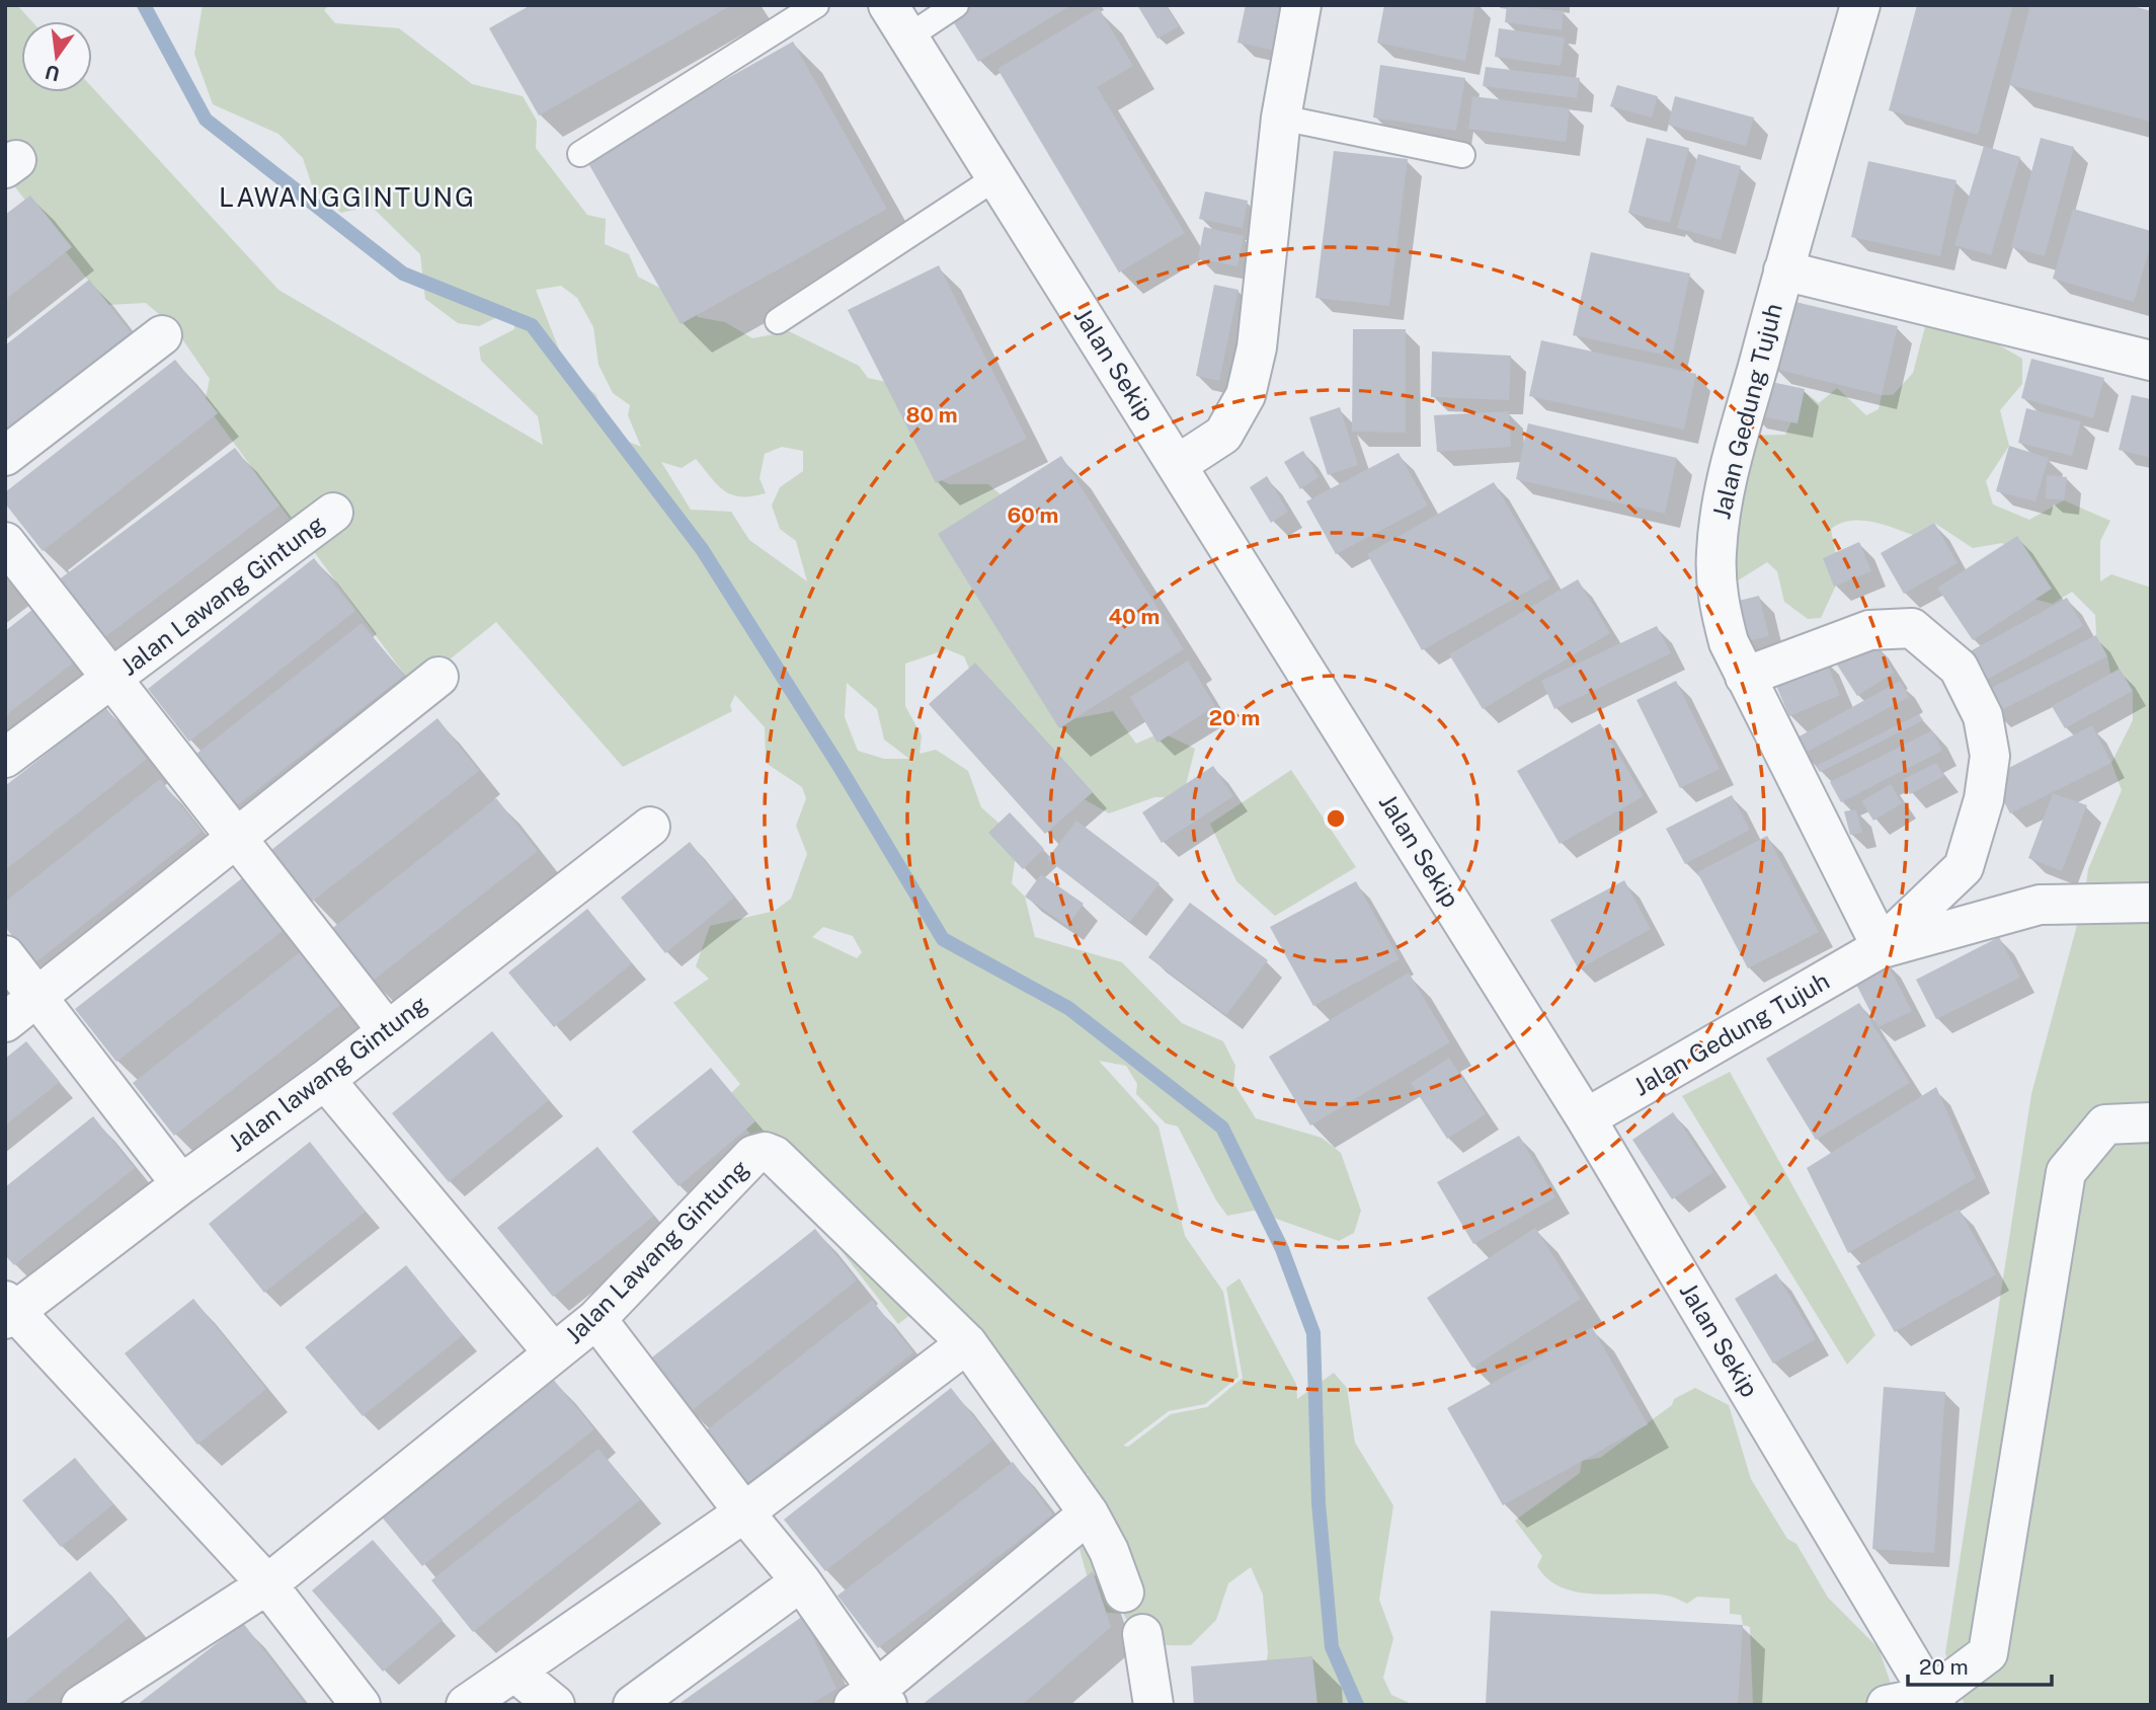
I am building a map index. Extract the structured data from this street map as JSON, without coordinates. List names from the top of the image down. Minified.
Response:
{"streets":{"street":["Jalan Sekip","Jalan Gedung Tujuh","Jalan Lawang Gintung","Jalan lawang Gintung"]},"crossings":[["Jalan Sekip","Jalan Gedung Tujuh"],["Jalan Lawang Gintung","Jalan lawang Gintung"]],"districts":["LAWANGGINTUNG"],"scale_bar":"20 m","north":"bottom","rings":["80 m","60 m","40 m","20 m"]}
